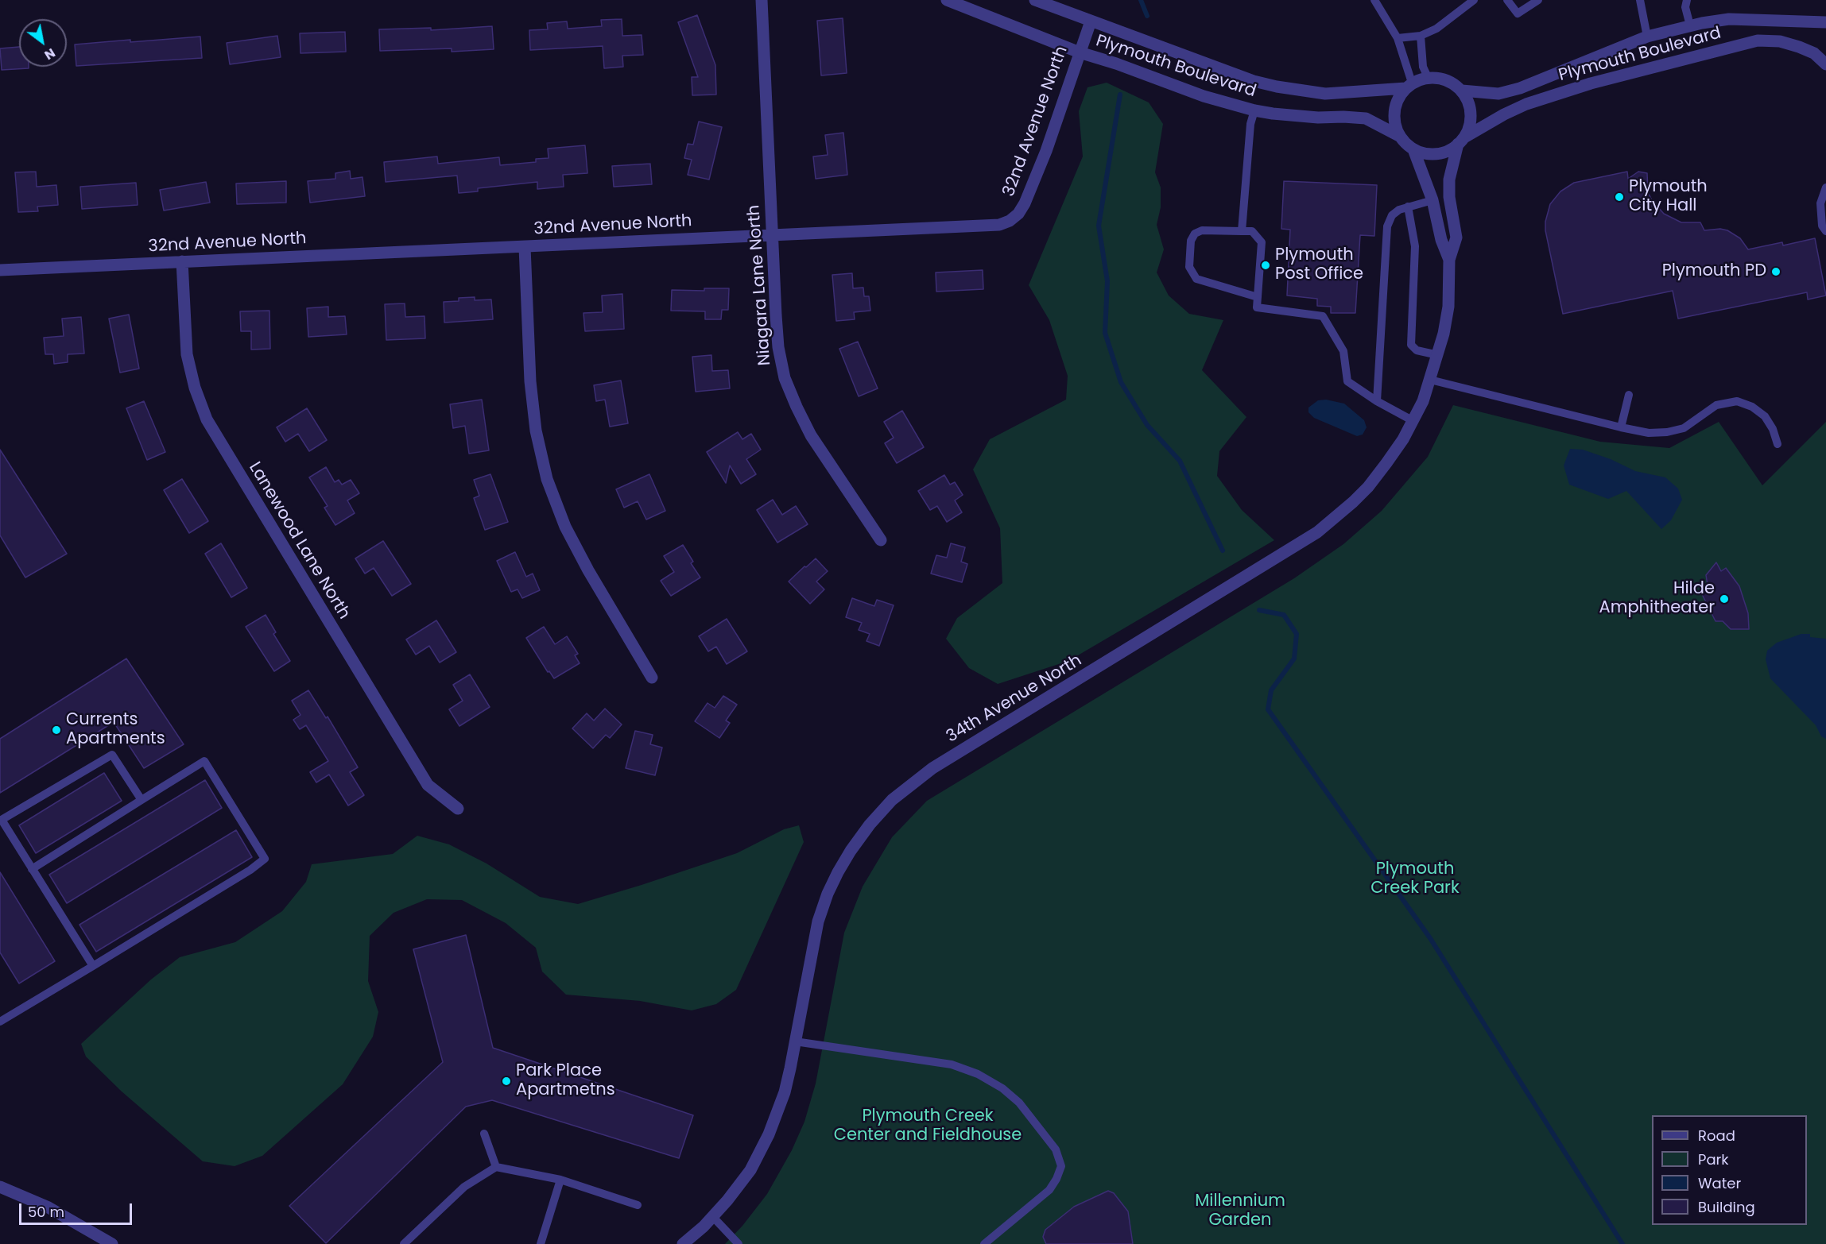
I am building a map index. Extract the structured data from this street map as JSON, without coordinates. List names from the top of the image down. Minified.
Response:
{"streets":{"street":["Plymouth Boulevard","32nd Avenue North","Niagara Lane North","Lanewood Lane North","34th Avenue North"]},"crossings":[["Plymouth Boulevard","32nd Avenue North"],["Plymouth Boulevard","34th Avenue North"],["32nd Avenue North","Niagara Lane North"],["32nd Avenue North","Lanewood Lane North"]],"parks":["Plymouth Creek Park","Plymouth Creek Center and Fieldhouse","Millennium Garden"],"places":["Plymouth City Hall","Plymouth Post Office","Plymouth PD","Hilde Amphitheater","Currents Apartments","Park Place Apartmetns"],"legend":["Road","Park","Water","Building"],"scale_bar":"50 m","north":"bottom right"}
